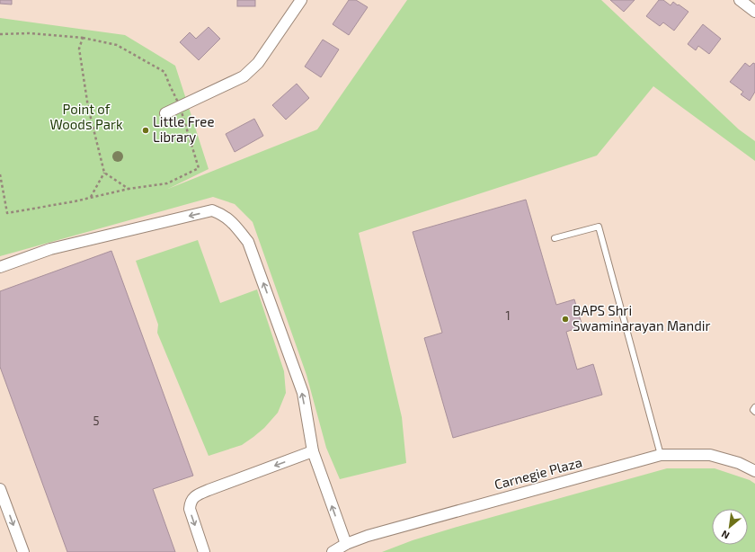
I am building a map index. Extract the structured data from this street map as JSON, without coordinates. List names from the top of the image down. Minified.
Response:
{"streets":{"street":["Carnegie Plaza"]},"parks":["Point of Woods Park"],"places":["Little Free Library","BAPS Shri Swaminarayan Mandir"],"house_numbers":["1","5"],"north":"bottom left"}
